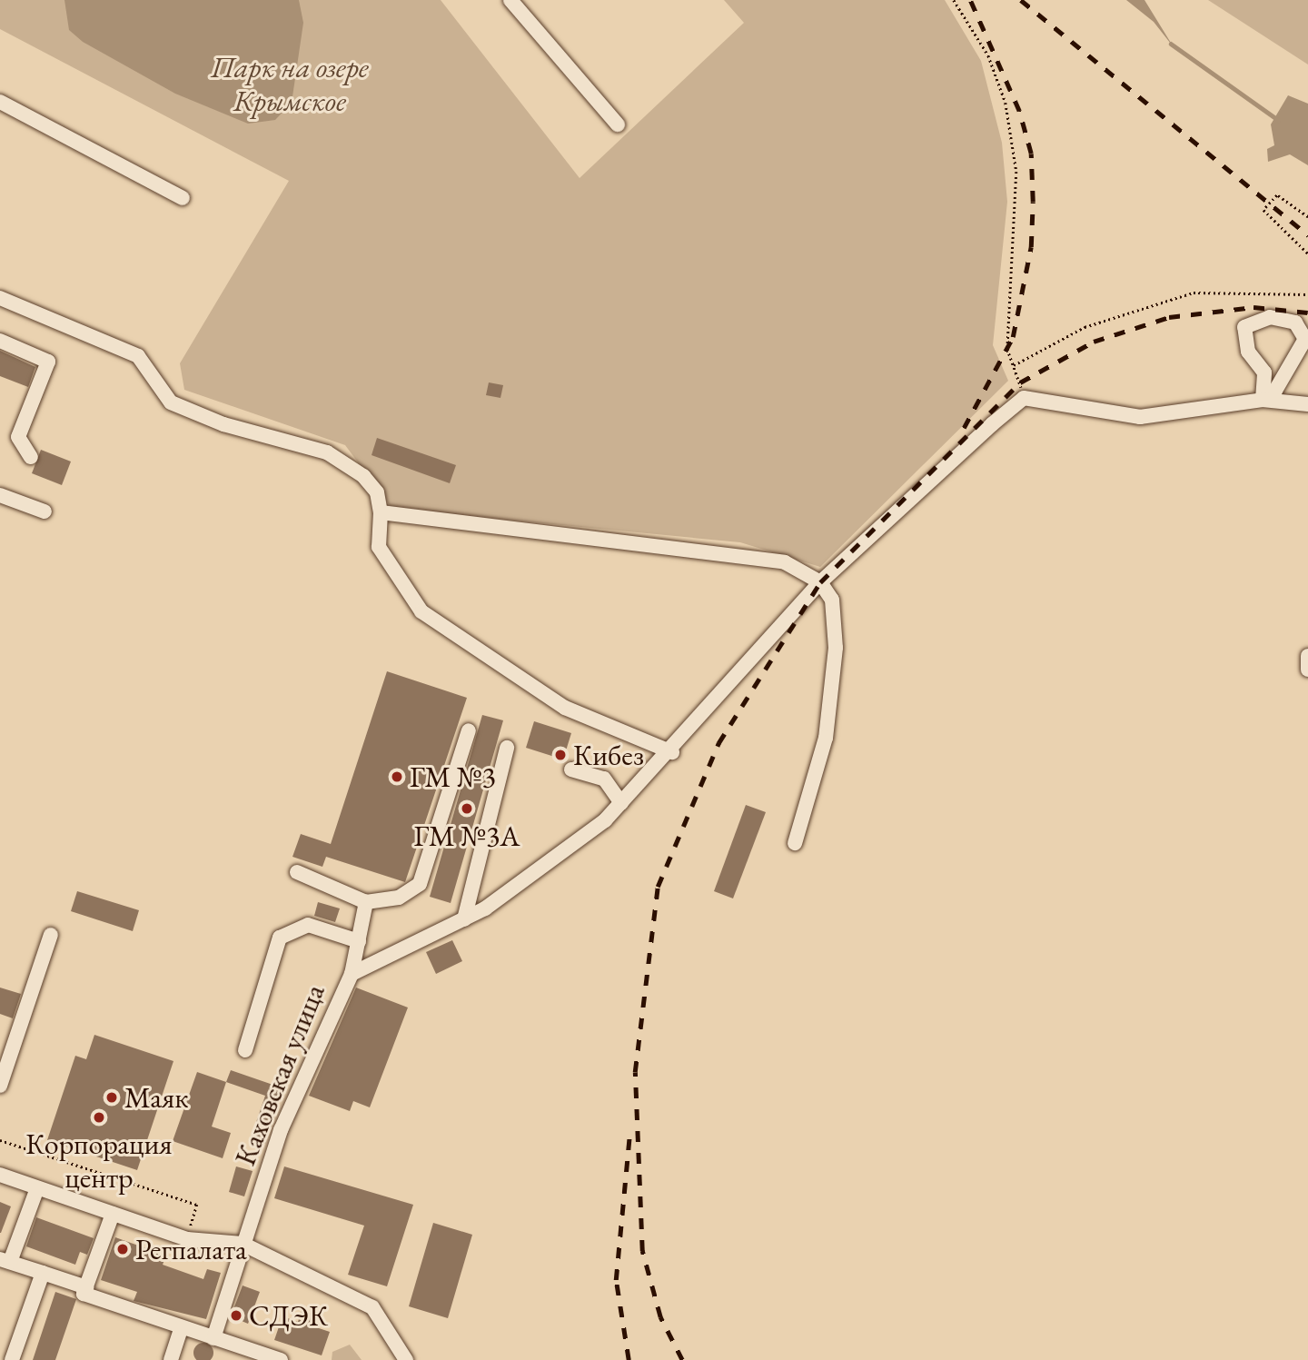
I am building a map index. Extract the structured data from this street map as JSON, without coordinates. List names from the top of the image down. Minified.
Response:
{"streets":{"street":["Каховская улица"]},"parks":["Парк на озере Крымское"],"places":["Кибез","ГМ №3","ГМ №3А","Маяк","Корпорация центр","Регпалата","СДЭК"]}
